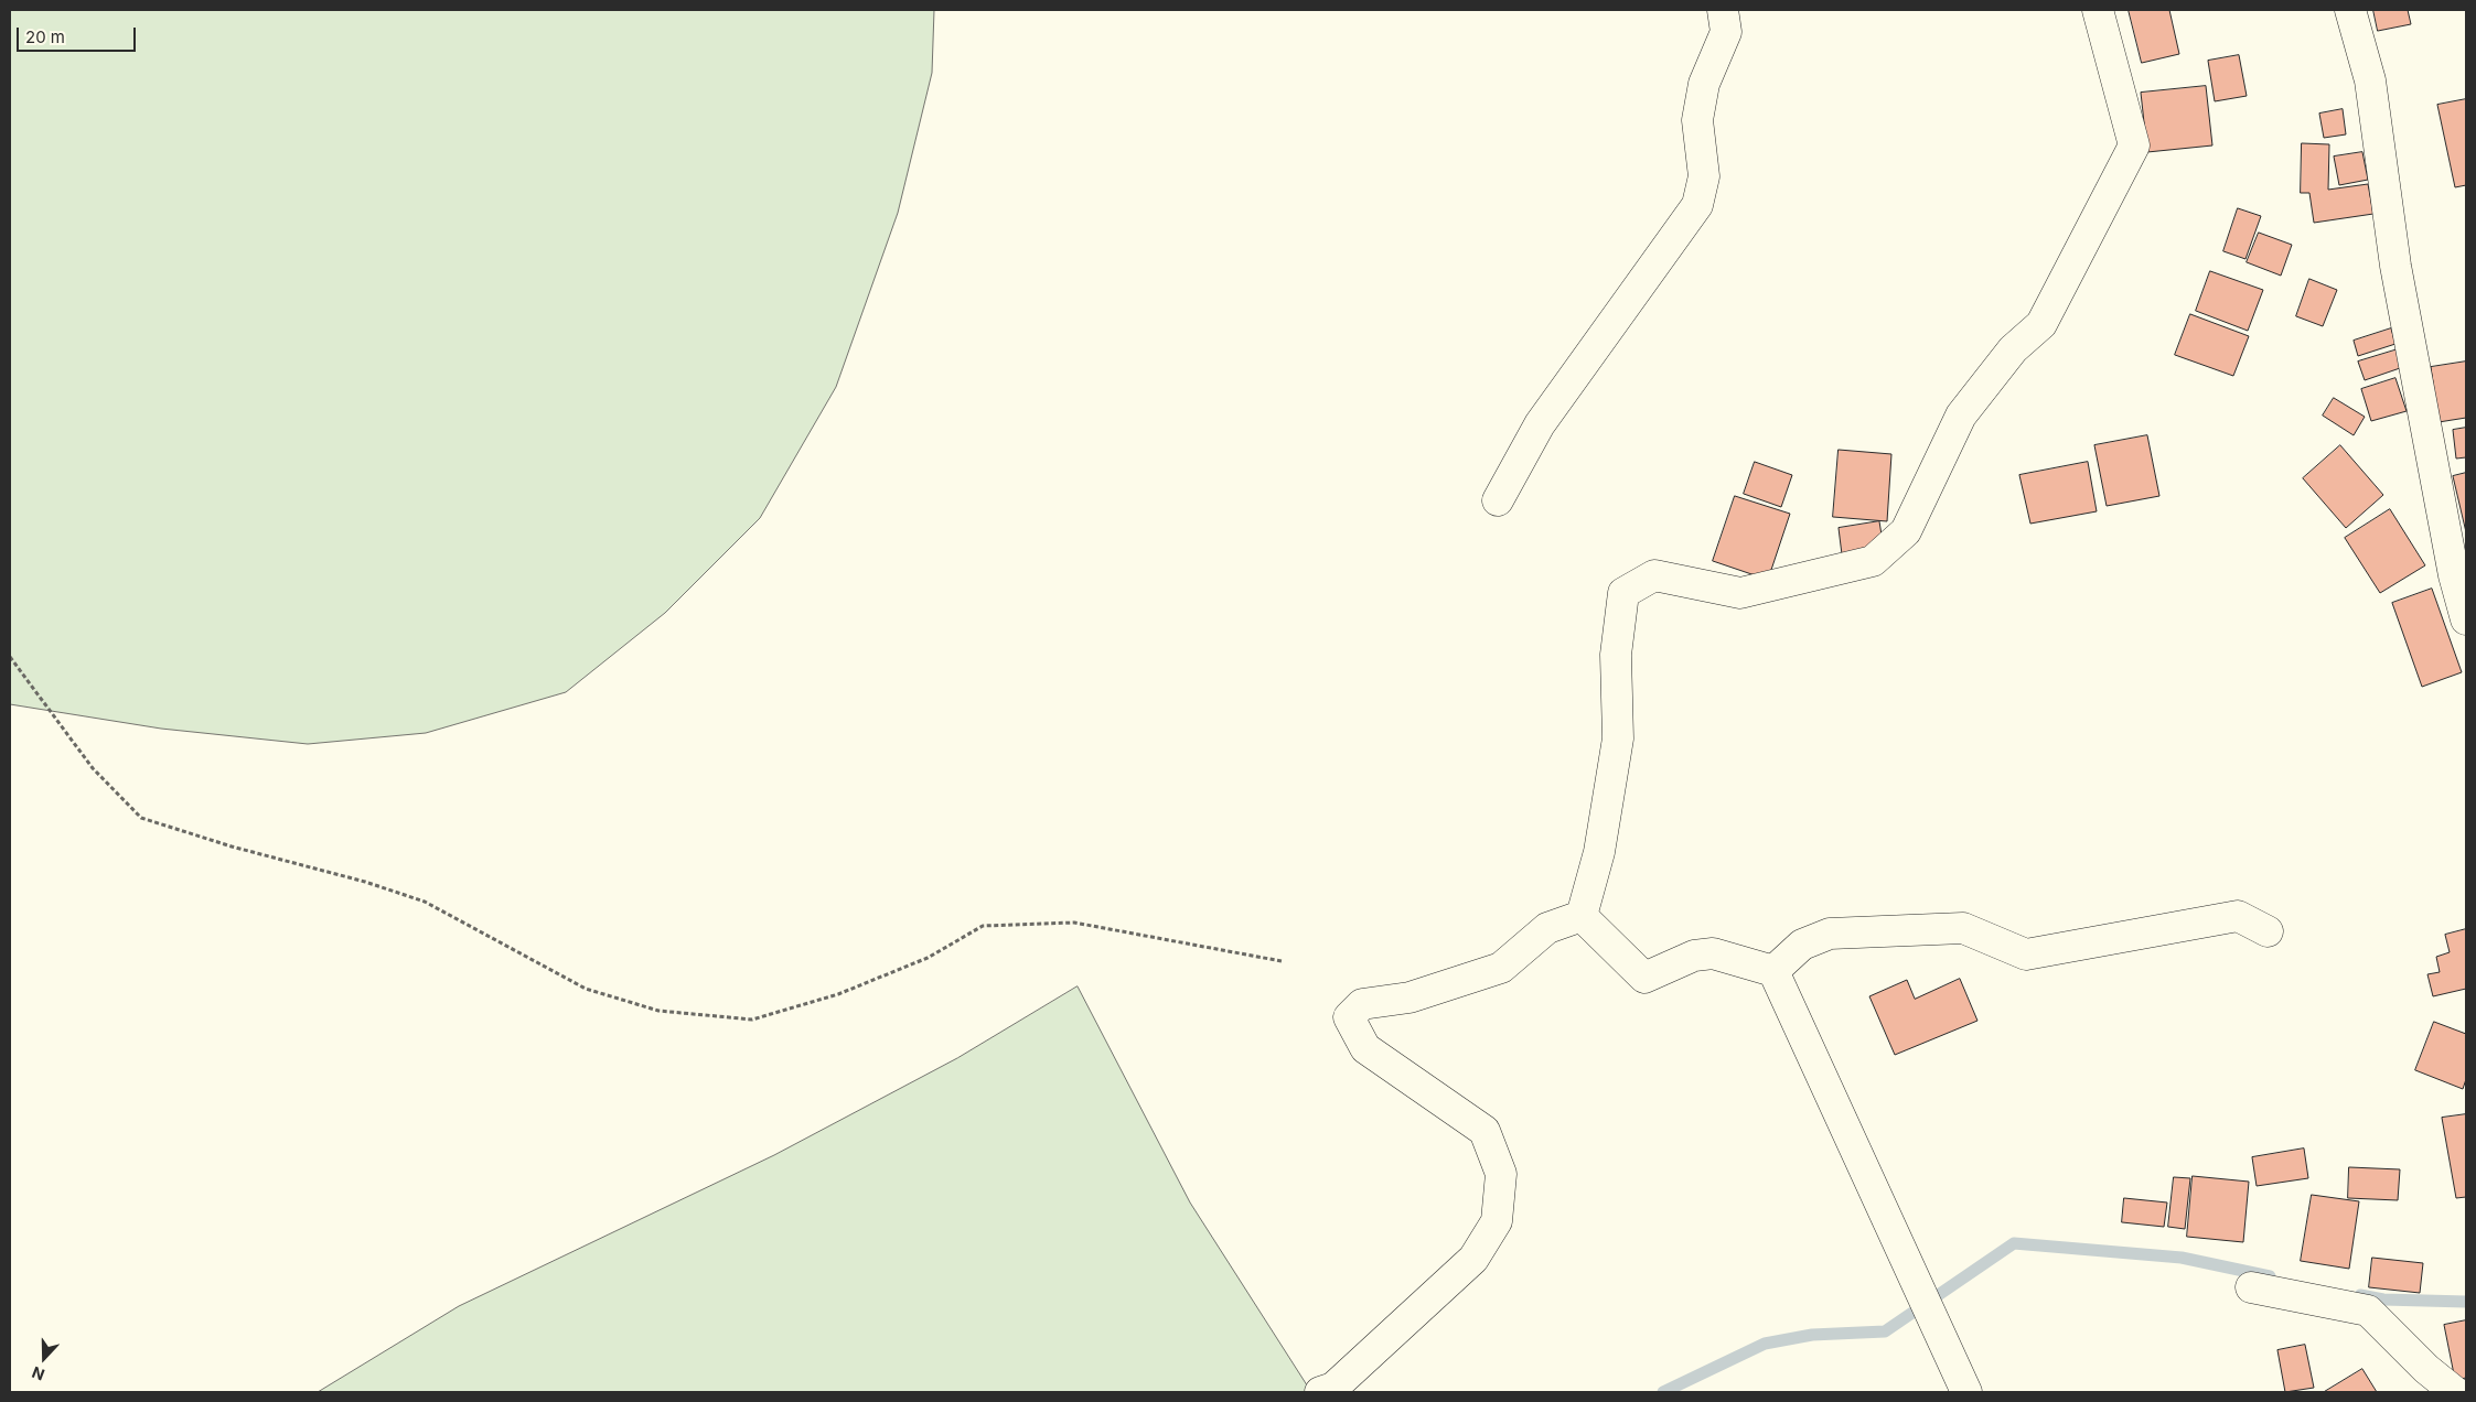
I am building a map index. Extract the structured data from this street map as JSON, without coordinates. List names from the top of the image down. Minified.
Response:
{"scale_bar":"20 m","north":"bottom"}
